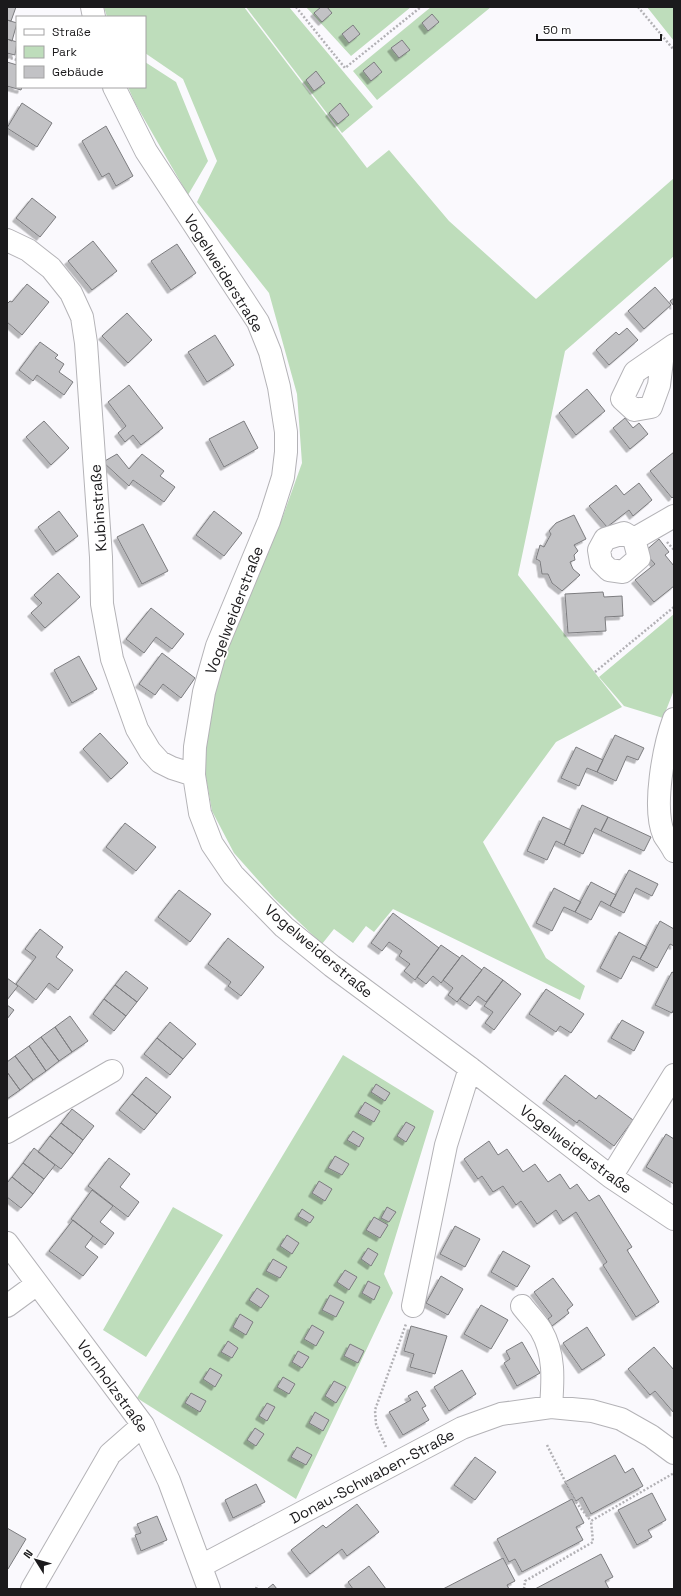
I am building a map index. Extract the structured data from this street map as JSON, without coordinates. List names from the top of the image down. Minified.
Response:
{"streets":{"street":["Vogelweiderstraße","Kubinstraße","Vornholzstraße","Donau-Schwaben-Straße"]},"crossings":[["Vogelweiderstraße","Kubinstraße"],["Vornholzstraße","Donau-Schwaben-Straße"]],"legend":["Straße","Park","Gebäude"],"scale_bar":"50 m","north":"top left"}
